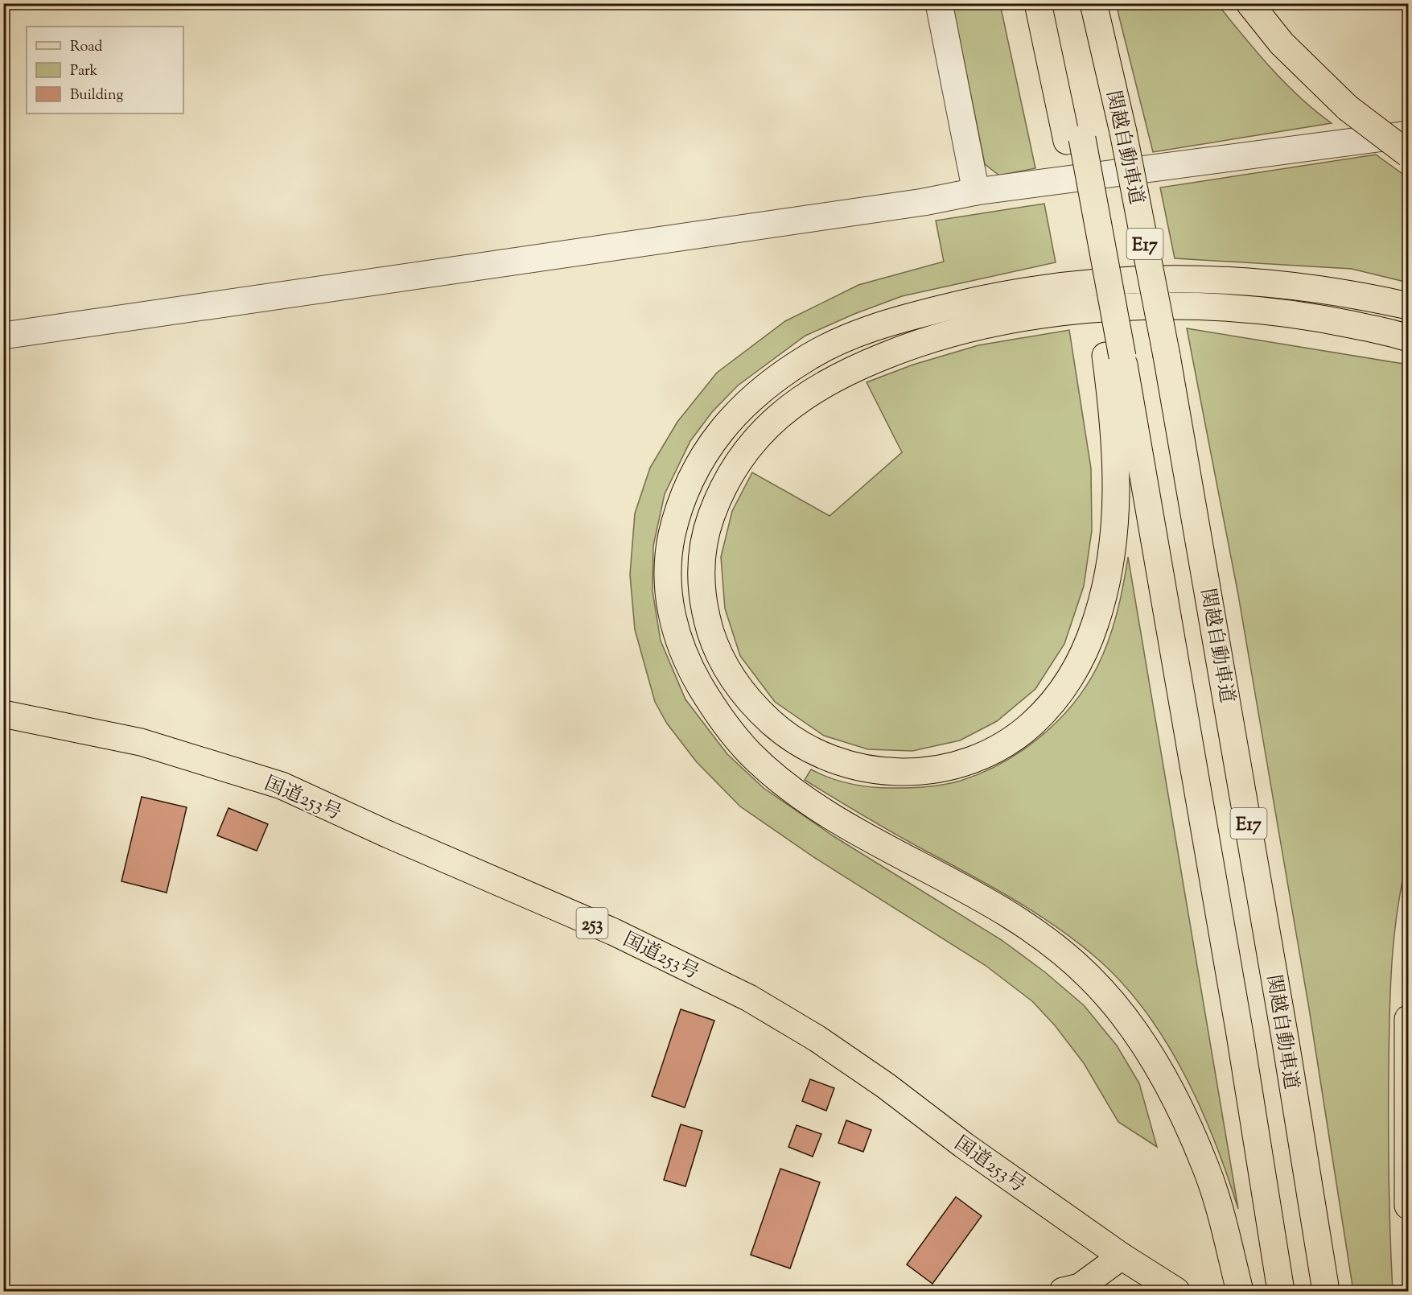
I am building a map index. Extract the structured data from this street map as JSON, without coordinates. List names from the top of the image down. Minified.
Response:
{"streets":{"main road":["関越自動車道","E17","国道253号","253"]},"legend":["Road","Park","Building"]}
